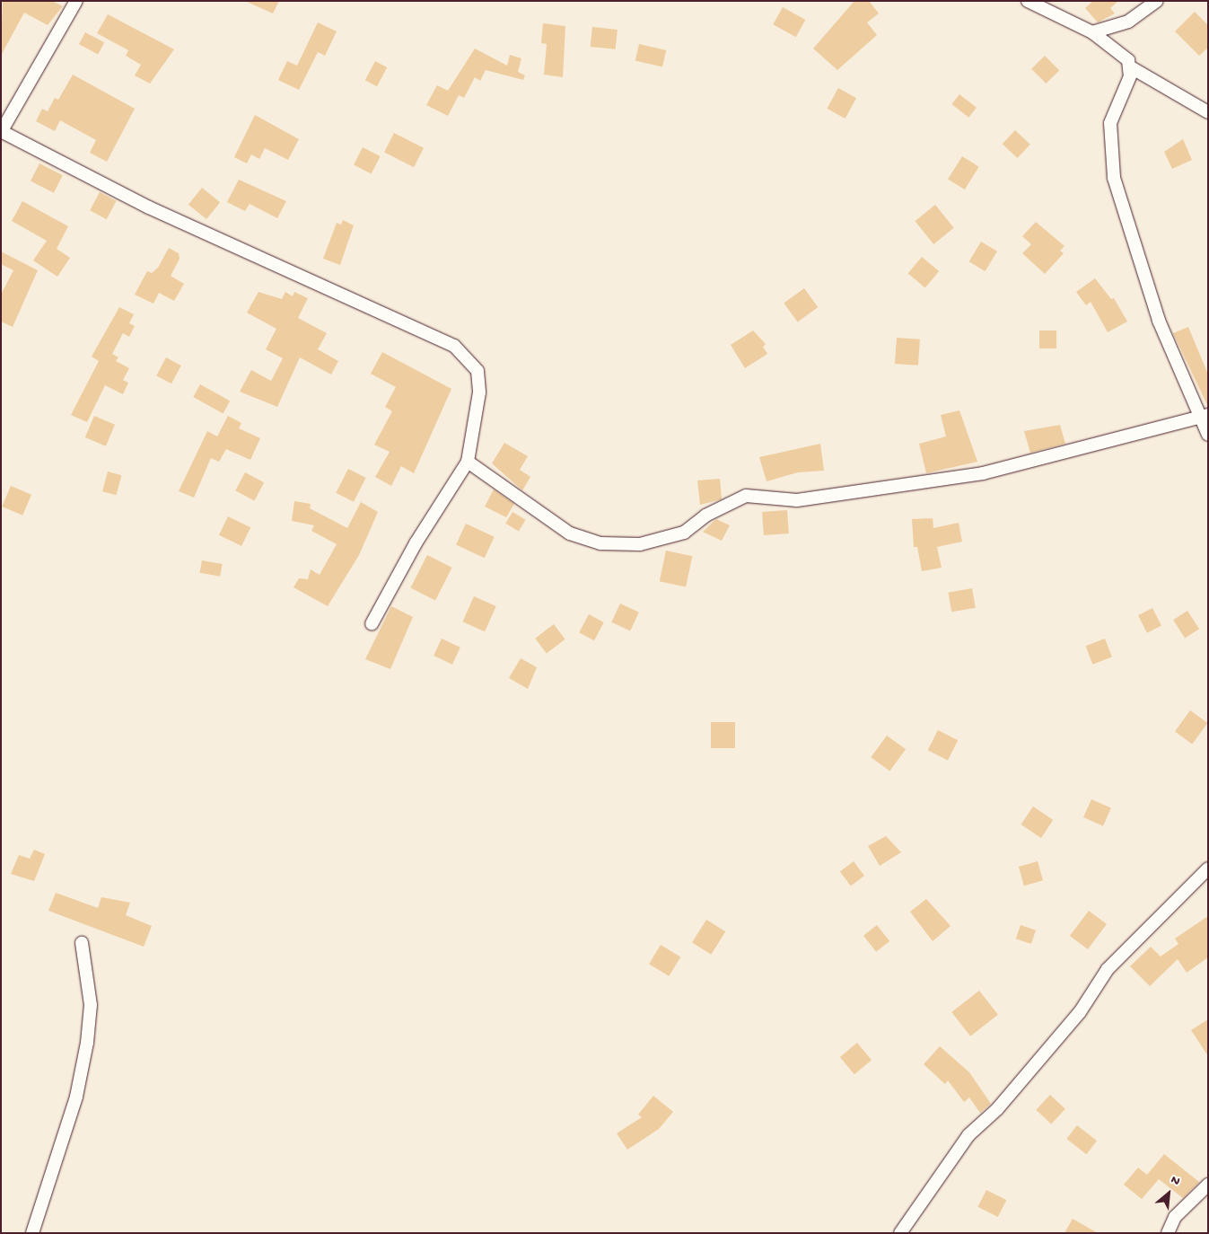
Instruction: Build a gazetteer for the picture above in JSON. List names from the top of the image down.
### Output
{
  "north": "top right"
}
